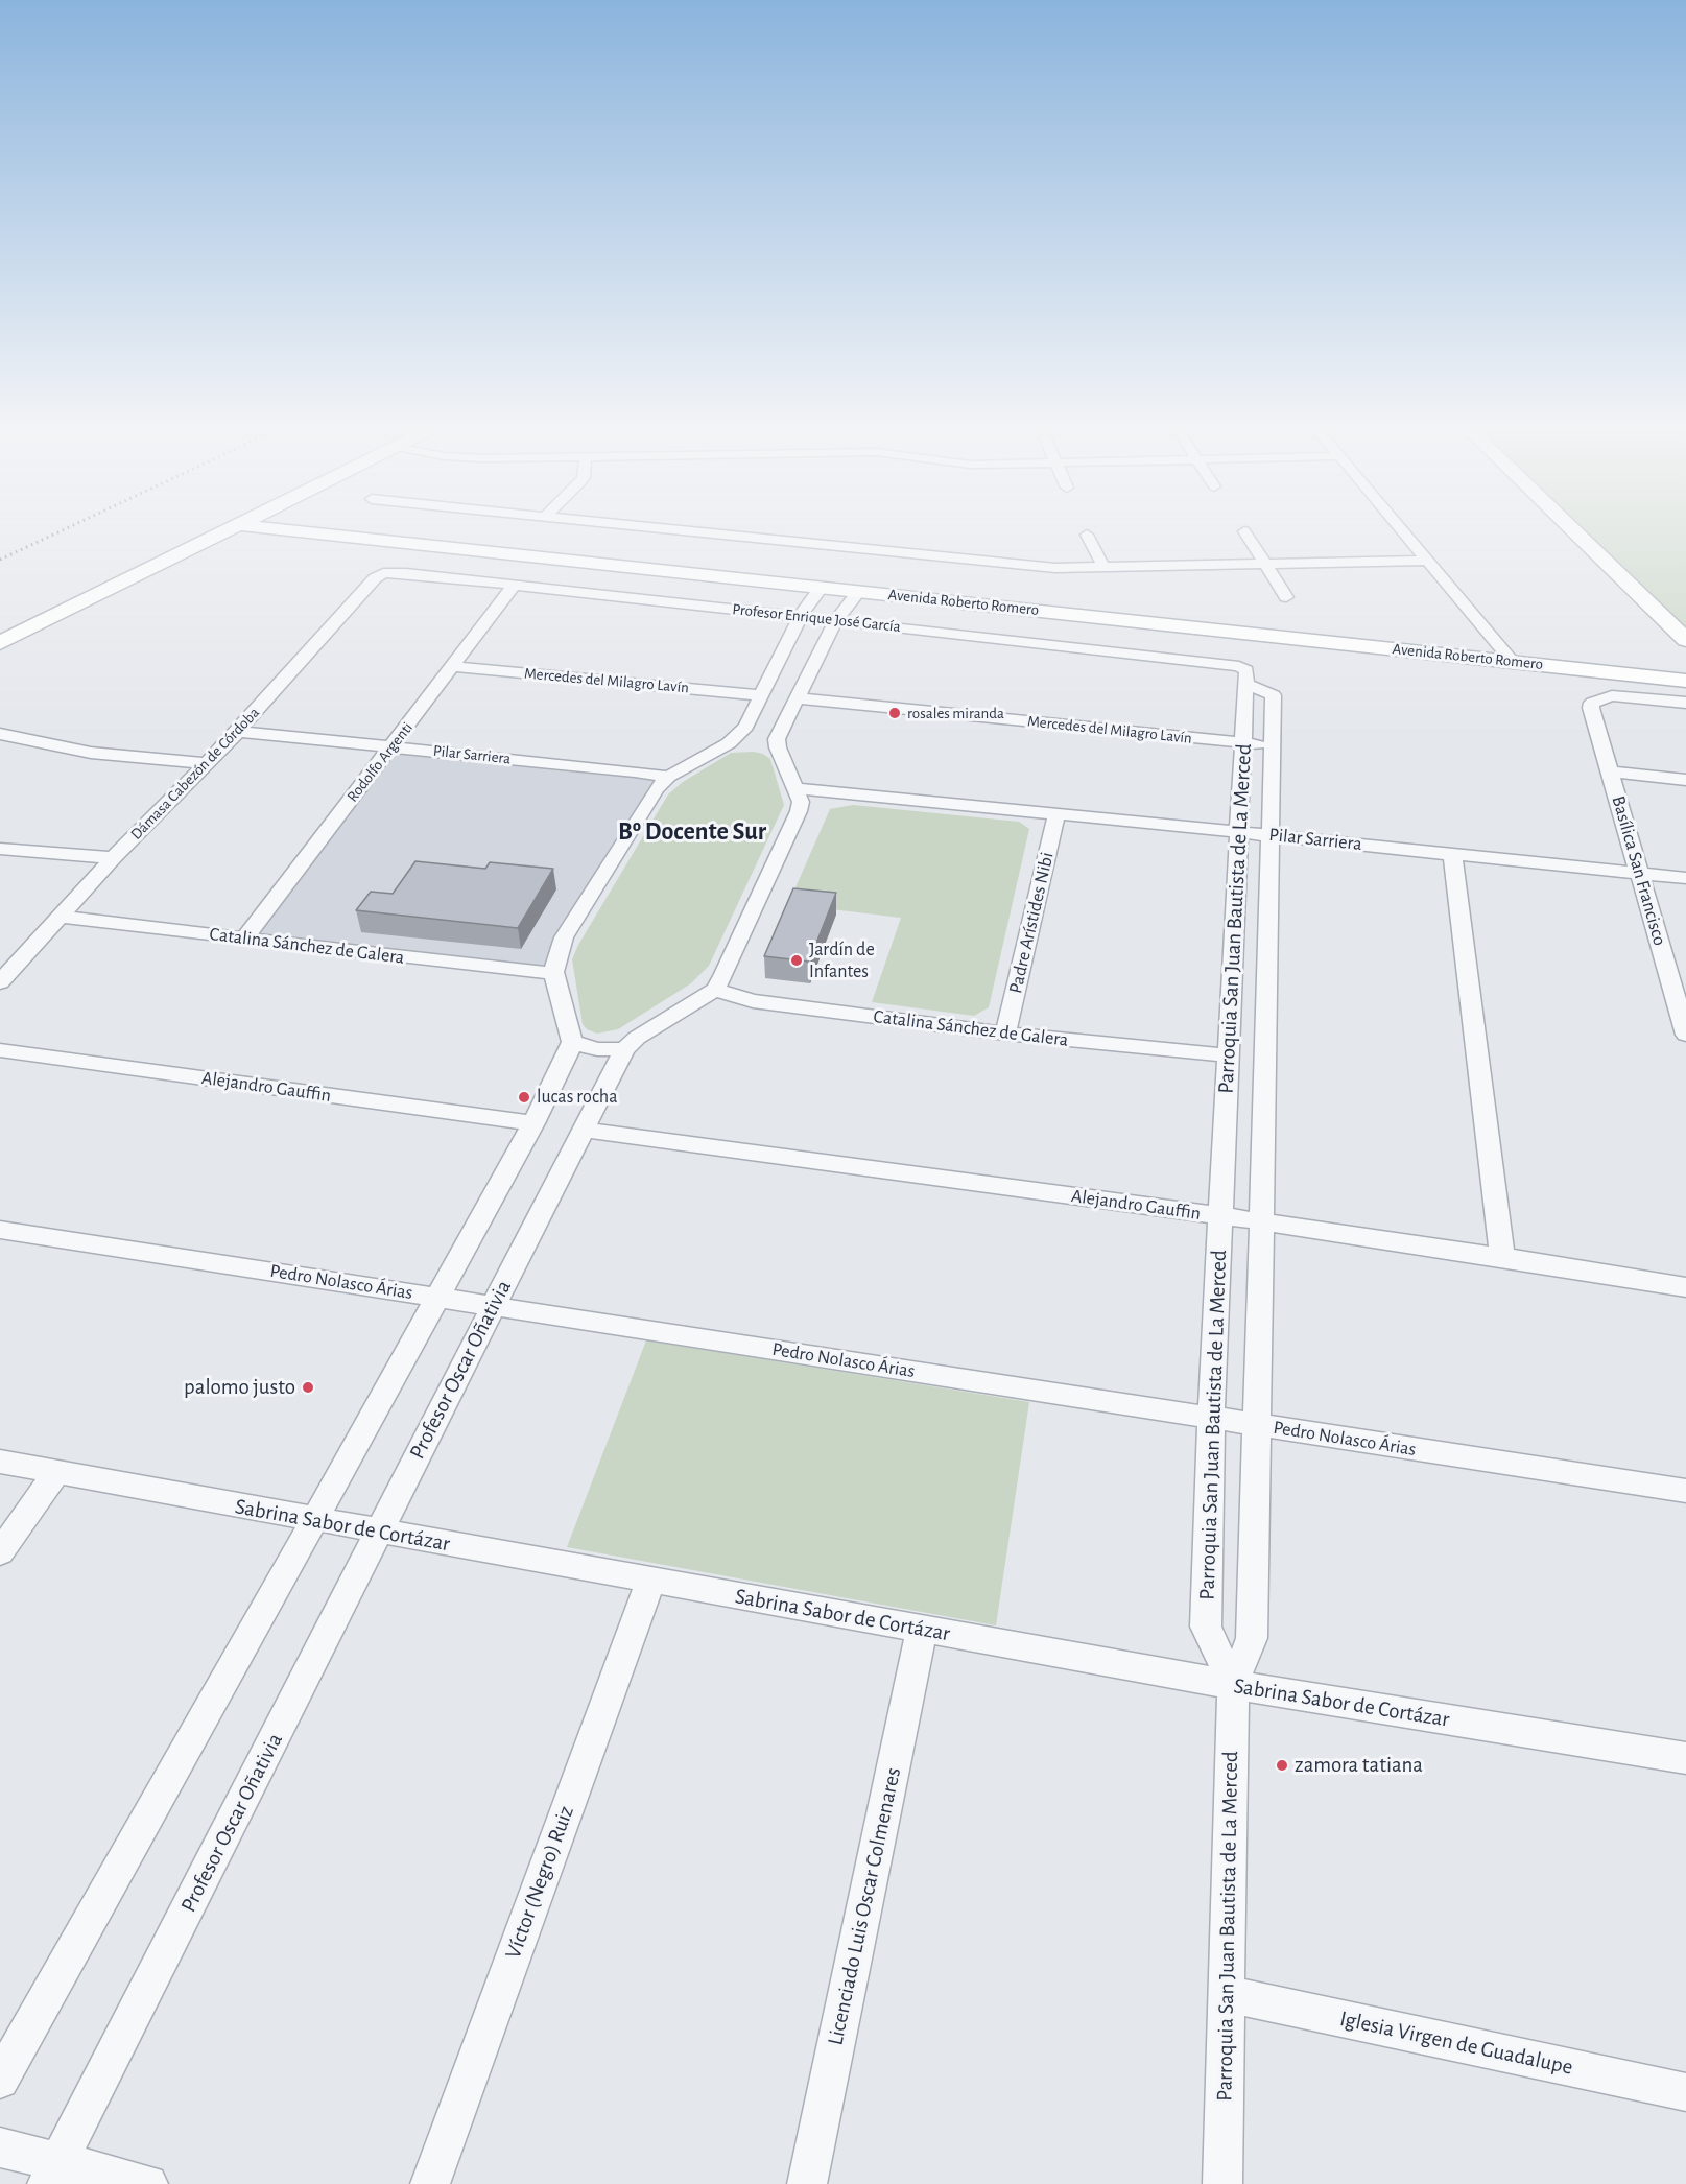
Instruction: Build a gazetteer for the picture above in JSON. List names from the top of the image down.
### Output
{
  "streets": {
    "main road": ["Avenida Roberto Romero"],
    "street": [
      "Profesor Enrique José García",
      "Mercedes del Milagro Lavín",
      "Pilar Sarriera",
      "Rodolfo Argenti",
      "Dámasa Cabezón de Córdoba",
      "Basílica San Francisco",
      "Parroquia San Juan Bautista de La Merced",
      "Padre Arístides Nibi",
      "Catalina Sánchez de Galera",
      "Alejandro Gauffin",
      "Pedro Nolasco Árias",
      "Profesor Oscar Oñativia",
      "Sabrina Sabor de Cortázar",
      "Víctor (Negro) Ruiz",
      "Licenciado Luis Oscar Colmenares",
      "Iglesia Virgen de Guadalupe"
    ]
  },
  "crossings": [
    ["Profesor Enrique José García", "Rodolfo Argenti"],
    ["Profesor Enrique José García", "Dámasa Cabezón de Córdoba"],
    ["Profesor Enrique José García", "Parroquia San Juan Bautista de La Merced"],
    ["Mercedes del Milagro Lavín", "Rodolfo Argenti"],
    ["Mercedes del Milagro Lavín", "Parroquia San Juan Bautista de La Merced"],
    ["Pilar Sarriera", "Rodolfo Argenti"],
    ["Pilar Sarriera", "Dámasa Cabezón de Córdoba"],
    ["Pilar Sarriera", "Basílica San Francisco"],
    ["Pilar Sarriera", "Parroquia San Juan Bautista de La Merced"],
    ["Pilar Sarriera", "Padre Arístides Nibi"],
    ["Pilar Sarriera", "Profesor Oscar Oñativia"],
    ["Rodolfo Argenti", "Catalina Sánchez de Galera"],
    ["Dámasa Cabezón de Córdoba", "Catalina Sánchez de Galera"],
    ["Parroquia San Juan Bautista de La Merced", "Catalina Sánchez de Galera"],
    ["Parroquia San Juan Bautista de La Merced", "Alejandro Gauffin"],
    ["Parroquia San Juan Bautista de La Merced", "Pedro Nolasco Árias"],
    ["Parroquia San Juan Bautista de La Merced", "Sabrina Sabor de Cortázar"],
    ["Parroquia San Juan Bautista de La Merced", "Iglesia Virgen de Guadalupe"],
    ["Padre Arístides Nibi", "Catalina Sánchez de Galera"],
    ["Catalina Sánchez de Galera", "Profesor Oscar Oñativia"],
    ["Alejandro Gauffin", "Profesor Oscar Oñativia"],
    ["Pedro Nolasco Árias", "Profesor Oscar Oñativia"],
    ["Profesor Oscar Oñativia", "Sabrina Sabor de Cortázar"],
    ["Sabrina Sabor de Cortázar", "Víctor (Negro) Ruiz"],
    ["Sabrina Sabor de Cortázar", "Licenciado Luis Oscar Colmenares"]
  ],
  "districts": ["Bº Docente Sur"],
  "places": [
    "rosales miranda",
    "Jardín de Infantes",
    "lucas rocha",
    "palomo justo",
    "zamora tatiana"
  ]
}
